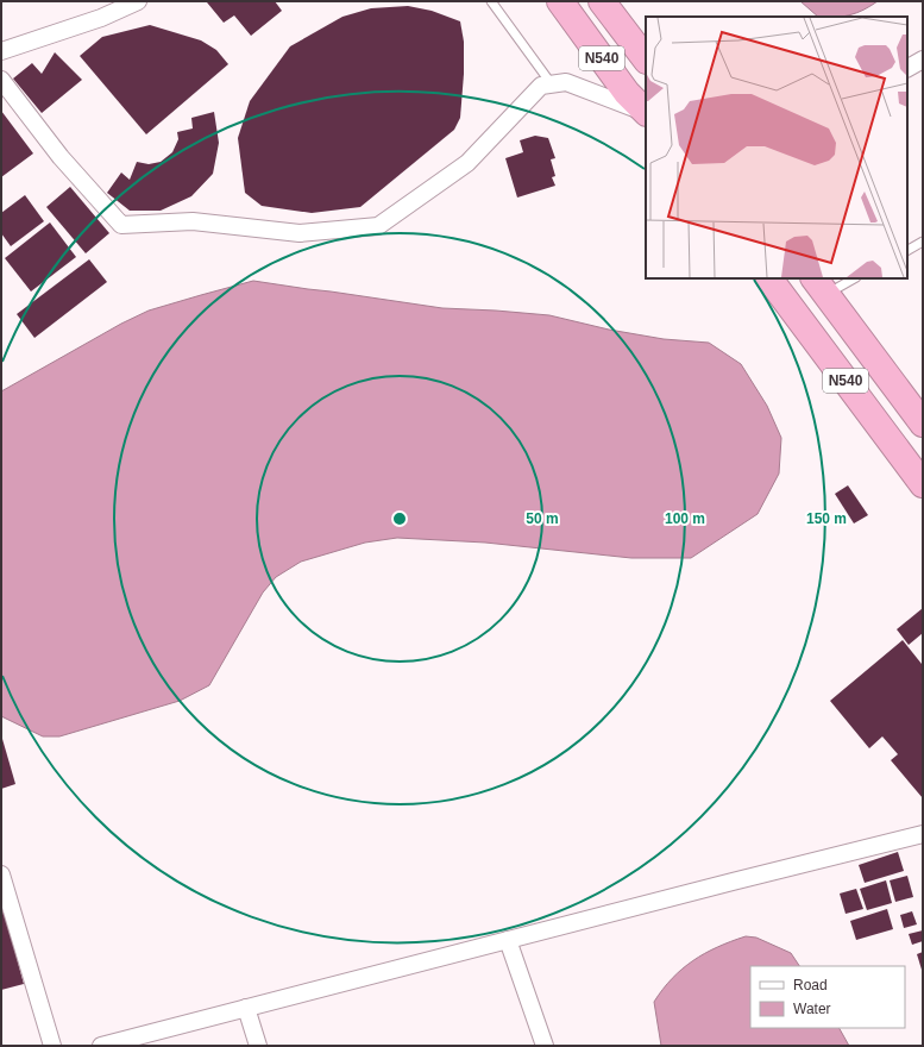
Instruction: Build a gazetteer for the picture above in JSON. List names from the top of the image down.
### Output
{
  "streets": {
    "highway": ["N540"]
  },
  "legend": ["Road", "Water"],
  "rings": ["50 m", "100 m", "150 m"]
}
